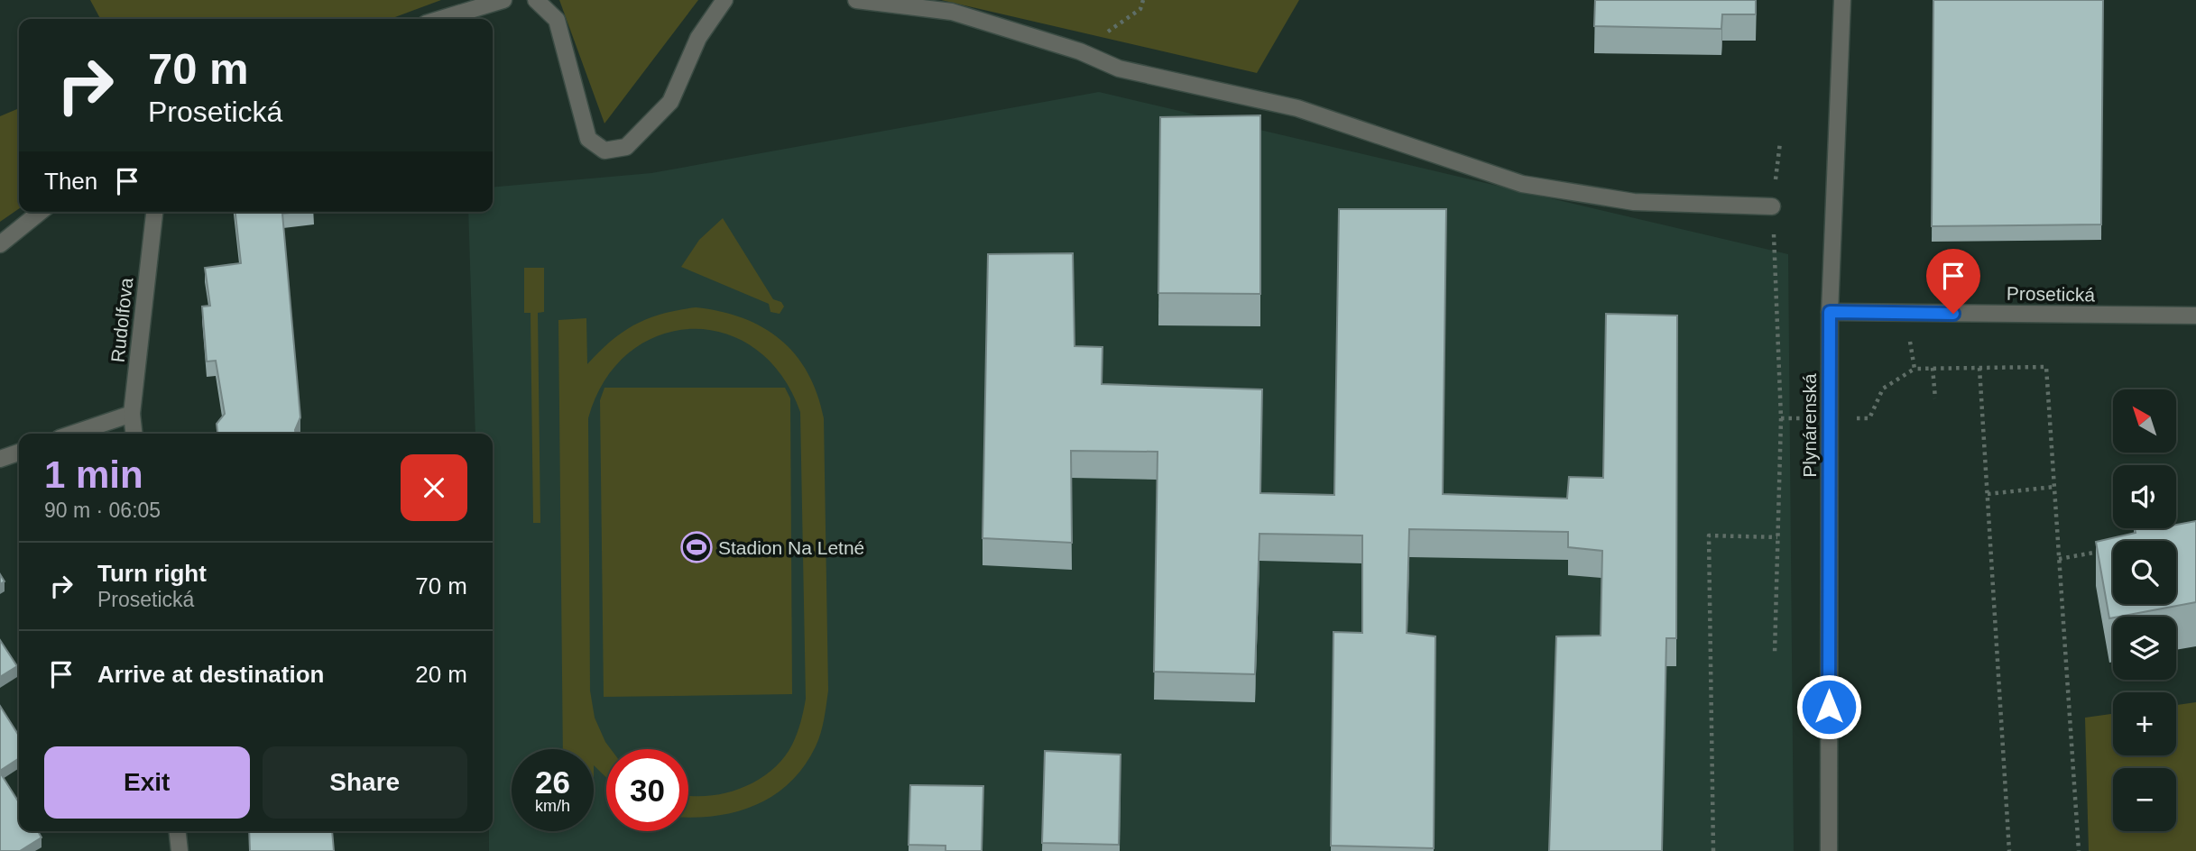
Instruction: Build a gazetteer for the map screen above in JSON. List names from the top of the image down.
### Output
{
  "streets": {
    "street": ["Prosetická", "Rudolfova", "Plynárenská"]
  },
  "crossings": [
    ["Prosetická", "Plynárenská"]
  ],
  "places": {
    "sports": ["Stadion Na Letné"]
  },
  "north": "top left",
  "page": {
    "turn": ["70 m", "Prosetická"],
    "then": "Then",
    "map_buttons": ["+", "−"],
    "heading": ["1 min", "90 m · 06:05"],
    "list": [
      {
        "name": "Turn right",
        "note": "Prosetická",
        "value": "70 m"
      },
      {
        "name": "Arrive at destination",
        "value": "20 m"
      }
    ],
    "buttons": ["Exit", "Share"],
    "speed": "26 km/h",
    "limit": "30"
  }
}
